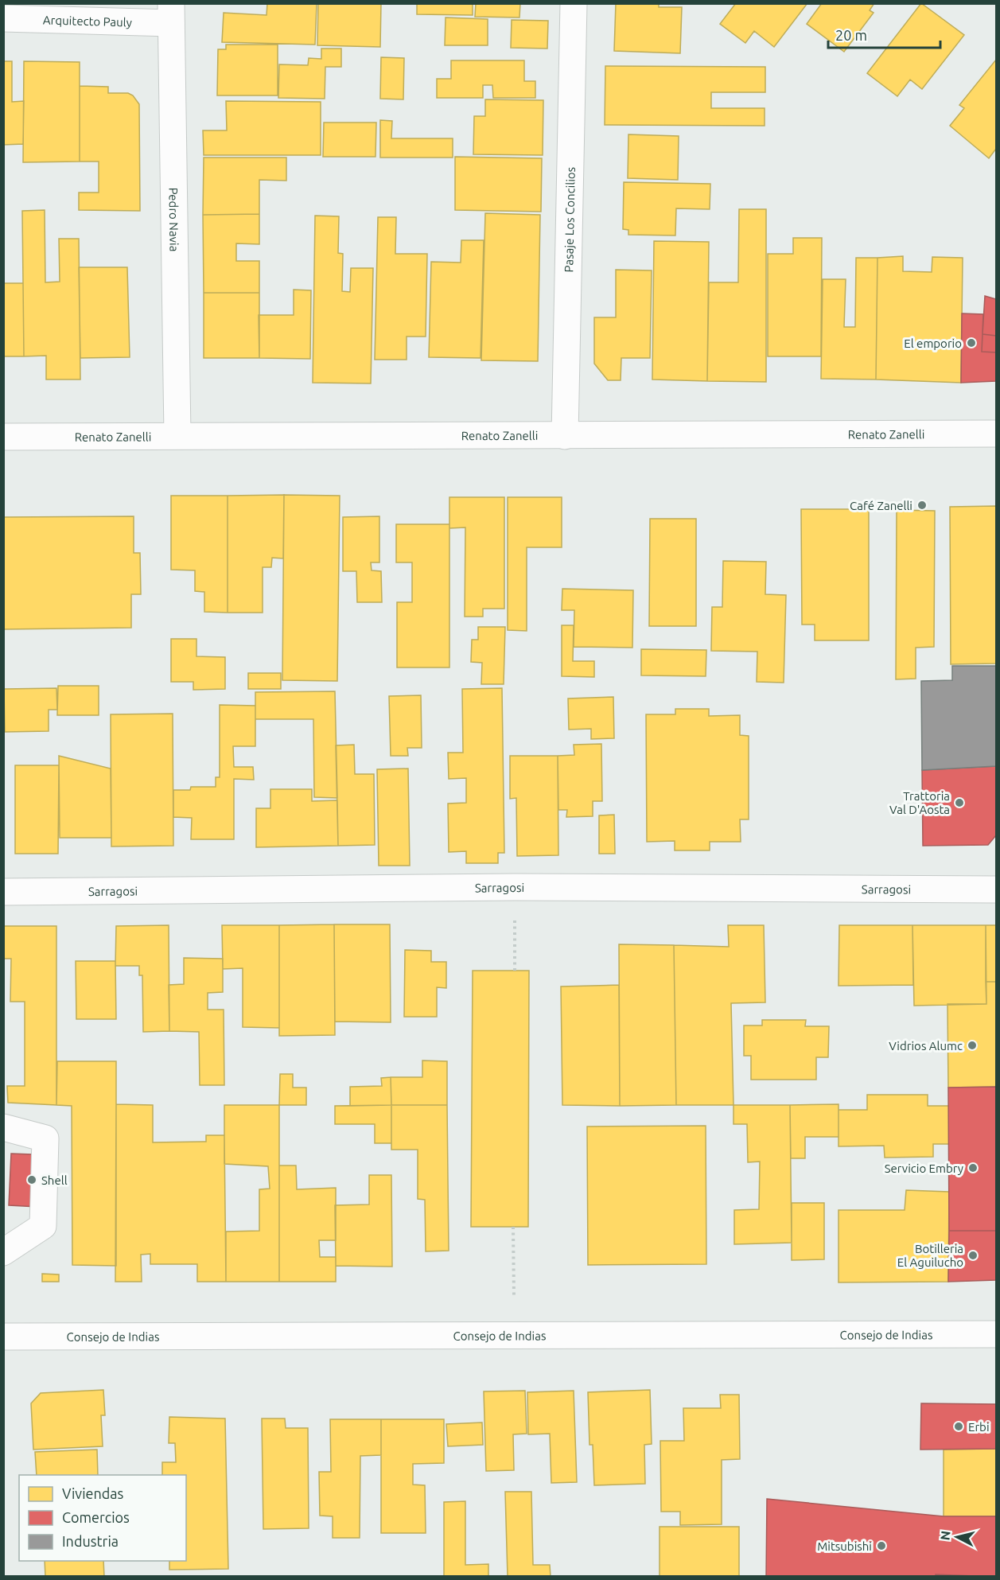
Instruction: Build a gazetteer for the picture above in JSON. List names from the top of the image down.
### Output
{
  "streets": {
    "street": [
      "Arquitecto Pauly",
      "Pedro Navia",
      "Pasaje Los Concilios",
      "Renato Zanelli",
      "Sarragosi",
      "Consejo de Indias"
    ]
  },
  "crossings": [
    ["Arquitecto Pauly", "Pedro Navia"],
    ["Pedro Navia", "Renato Zanelli"],
    ["Pasaje Los Concilios", "Renato Zanelli"]
  ],
  "places": [
    "El emporio",
    "Café Zanelli",
    "Trattoria Val D'Aosta",
    "Vidrios Alumc",
    "Servicio Embry",
    "Shell",
    "Botilleria El Aguilucho",
    "Erbi",
    "Mitsubishi"
  ],
  "legend": ["Viviendas", "Comercios", "Industria"],
  "scale_bar": "20 m",
  "north": "left"
}
